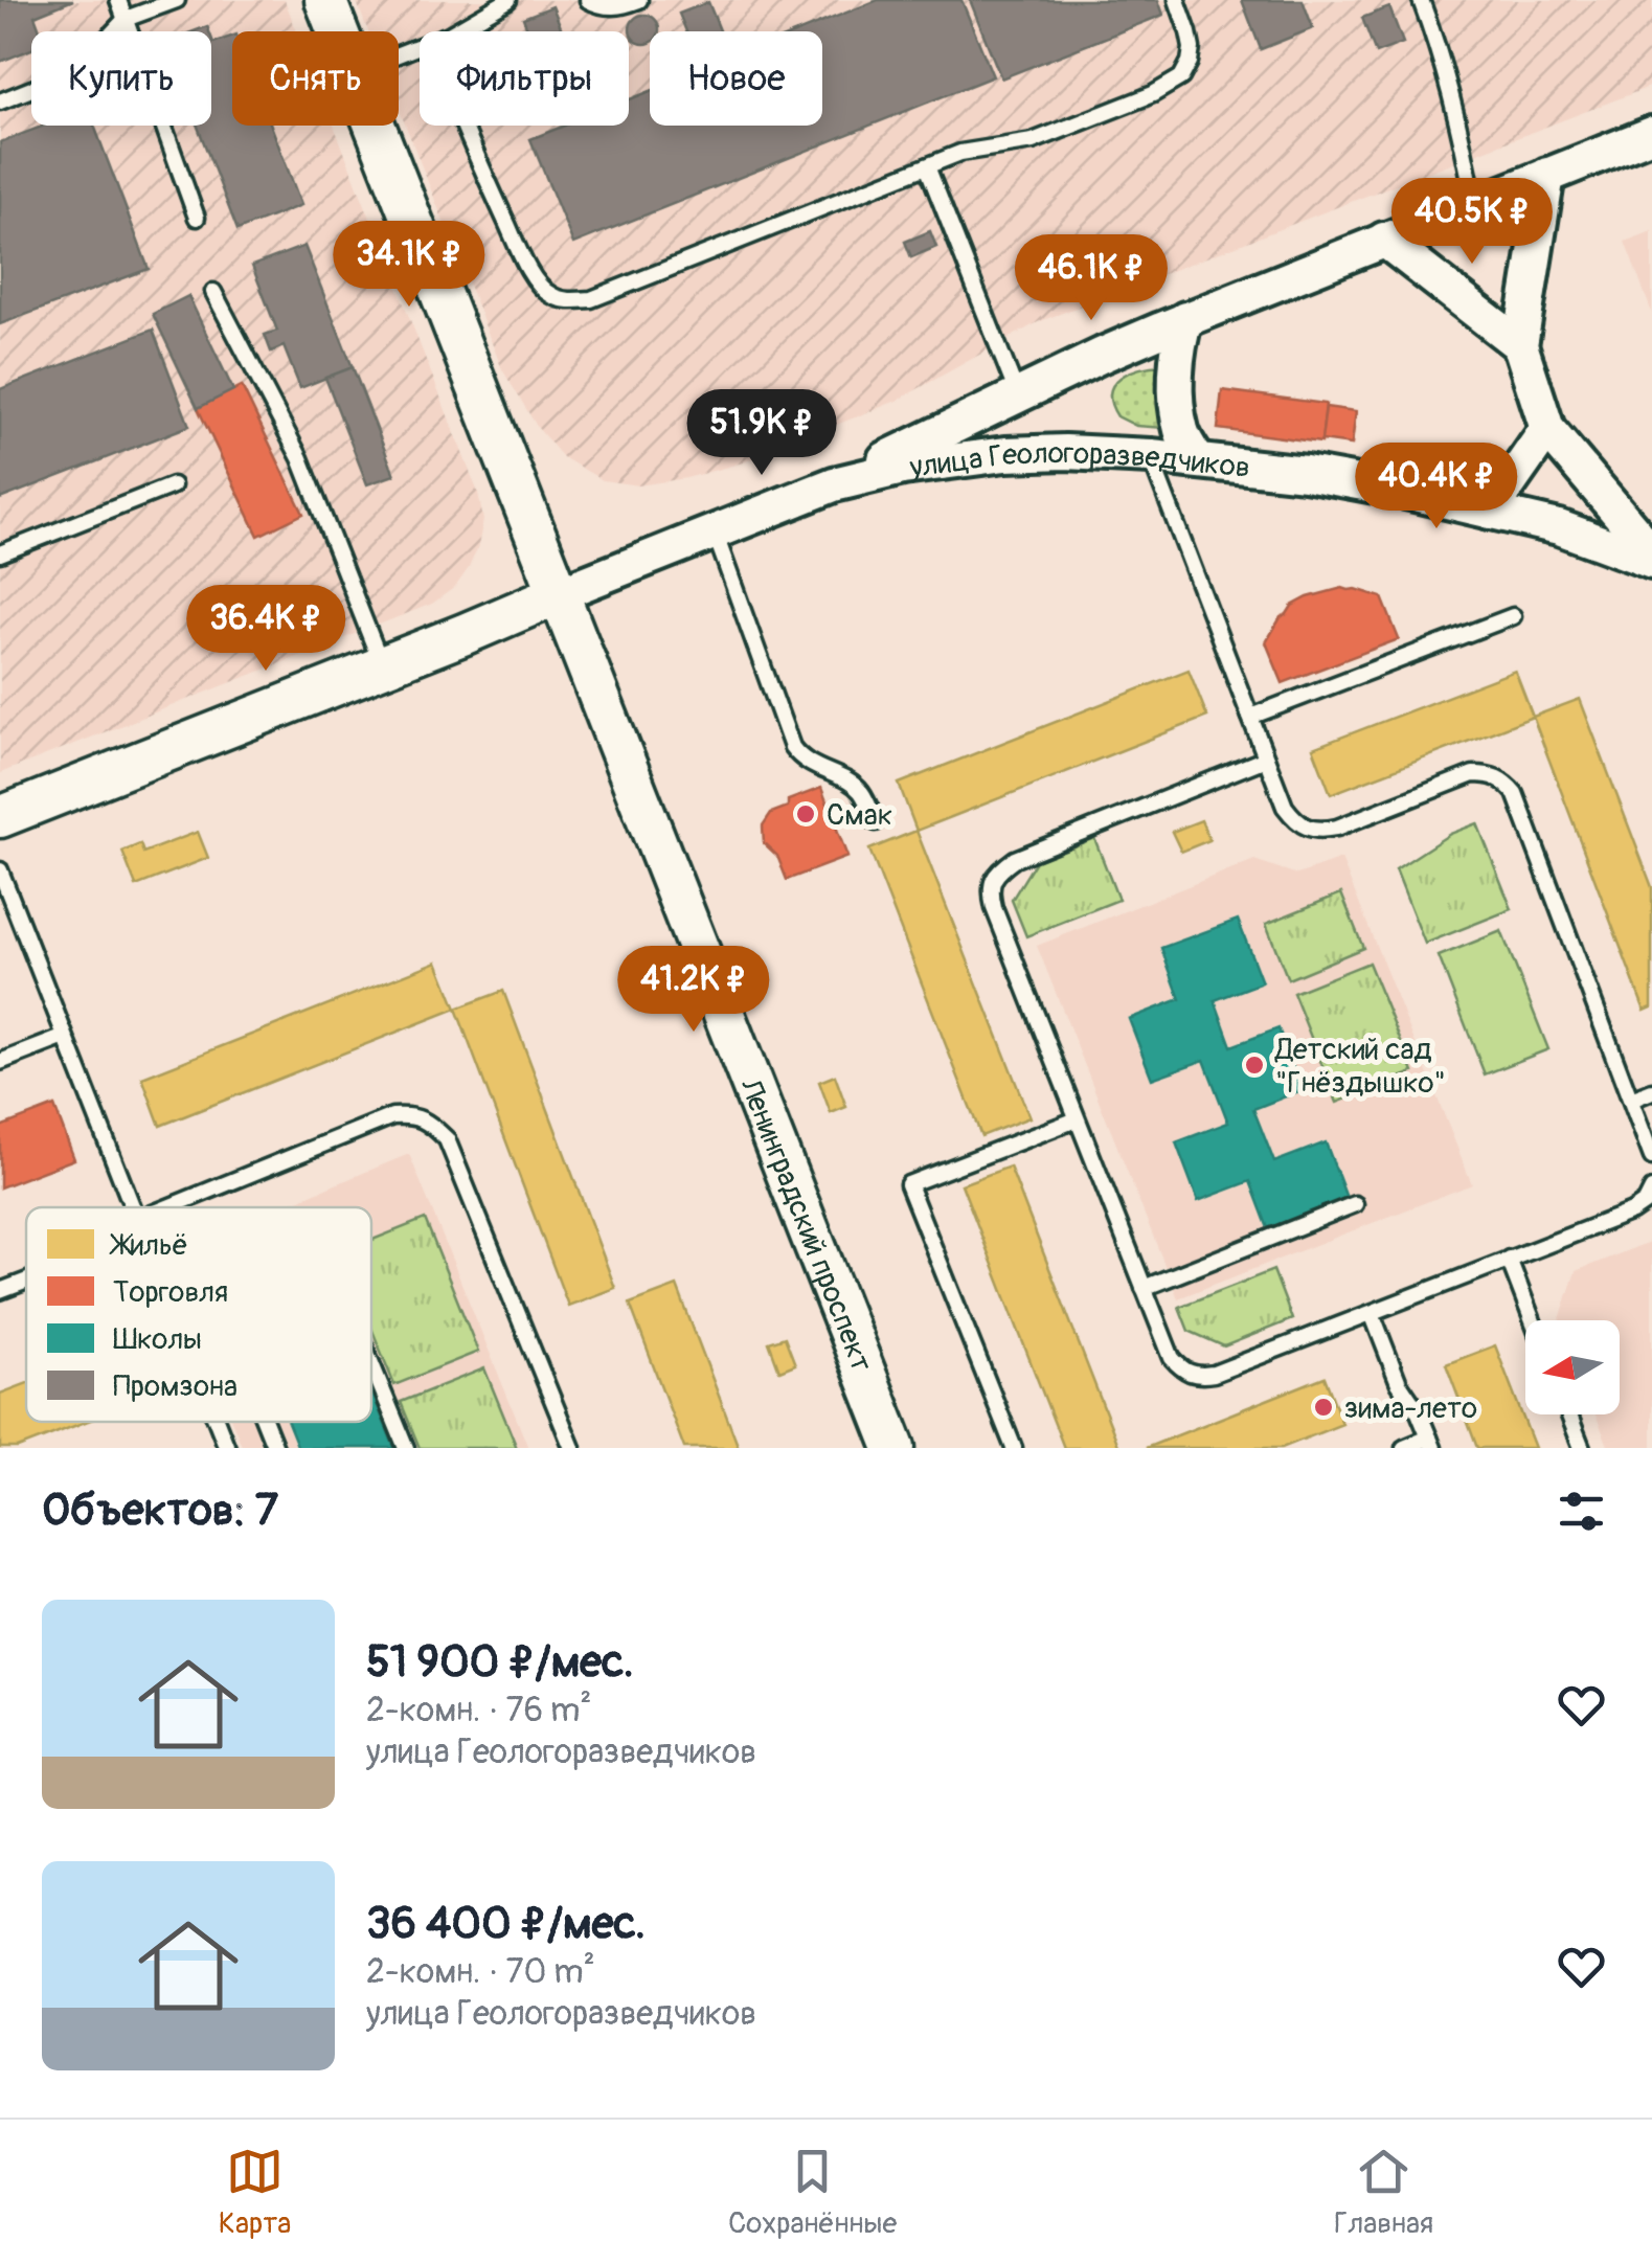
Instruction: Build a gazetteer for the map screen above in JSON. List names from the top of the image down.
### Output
{
  "streets": {
    "main road": ["улица Геологоразведчиков", "Ленинградский проспект"]
  },
  "crossings": [
    ["улица Геологоразведчиков", "Ленинградский проспект"]
  ],
  "places": ["Смак", "Детский сад \"Гнёздышко\"", "зима-лето"],
  "legend": [
    "Жильё",
    "Торговля",
    "Школы",
    "Промзона"
  ],
  "north": "left",
  "page": {
    "chip": [
      "Купить",
      "Снять",
      "Фильтры",
      "Новое"
    ],
    "price": [
      "40.5K ₽",
      "34.1K ₽",
      "46.1K ₽",
      "51.9K ₽",
      "40.4K ₽",
      "36.4K ₽",
      "41.2K ₽"
    ],
    "heading": "Объектов: 7",
    "list": [
      {
        "name": "51 900 ₽/мес.",
        "note": "2-комн. · 76 m² · улица Геологоразведчиков"
      },
      {
        "name": "36 400 ₽/мес.",
        "note": "2-комн. · 70 m² · улица Геологоразведчиков"
      }
    ],
    "tabs": ["Карта", "Сохранённые", "Главная"]
  }
}
